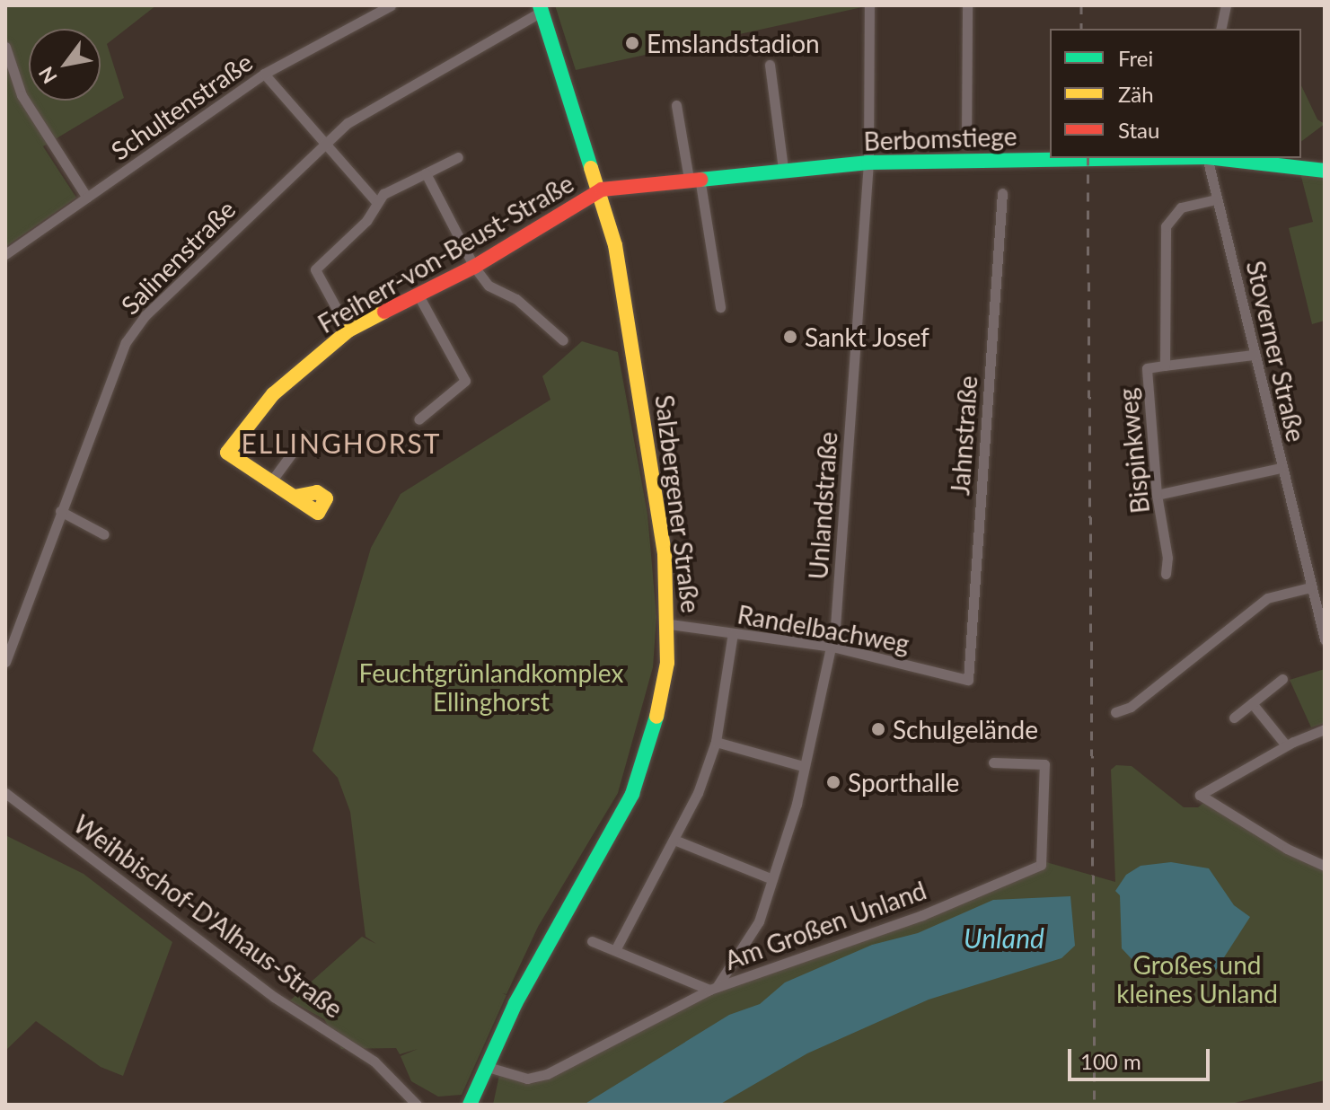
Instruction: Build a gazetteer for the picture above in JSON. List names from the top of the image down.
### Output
{
  "streets": {
    "street": [
      "Schultenstraße",
      "Berbomstiege",
      "Freiherr-von-Beust-Straße",
      "Salinenstraße",
      "Stoverner Straße",
      "Jahnstraße",
      "Bispinkweg",
      "Salzbergener Straße",
      "Unlandstraße",
      "Randelbachweg",
      "Weihbischof-D'Alhaus-Straße",
      "Am Großen Unland"
    ]
  },
  "crossings": [
    ["Berbomstiege", "Freiherr-von-Beust-Straße"],
    ["Berbomstiege", "Salzbergener Straße"],
    ["Berbomstiege", "Unlandstraße"],
    ["Freiherr-von-Beust-Straße", "Salzbergener Straße"],
    ["Salinenstraße", "Salzbergener Straße"],
    ["Stoverner Straße", "Bispinkweg"],
    ["Jahnstraße", "Randelbachweg"],
    ["Salzbergener Straße", "Randelbachweg"],
    ["Salzbergener Straße", "Am Großen Unland"],
    ["Unlandstraße", "Randelbachweg"],
    ["Unlandstraße", "Am Großen Unland"]
  ],
  "districts": ["ELLINGHORST"],
  "water": ["Unland"],
  "parks": ["Feuchtgrünlandkomplex Ellinghorst", "Großes und kleines Unland"],
  "places": [
    "Emslandstadion",
    "Sankt Josef",
    "Schulgelände",
    "Sporthalle"
  ],
  "legend": ["Frei", "Zäh", "Stau"],
  "scale_bar": "100 m",
  "north": "bottom left"
}
